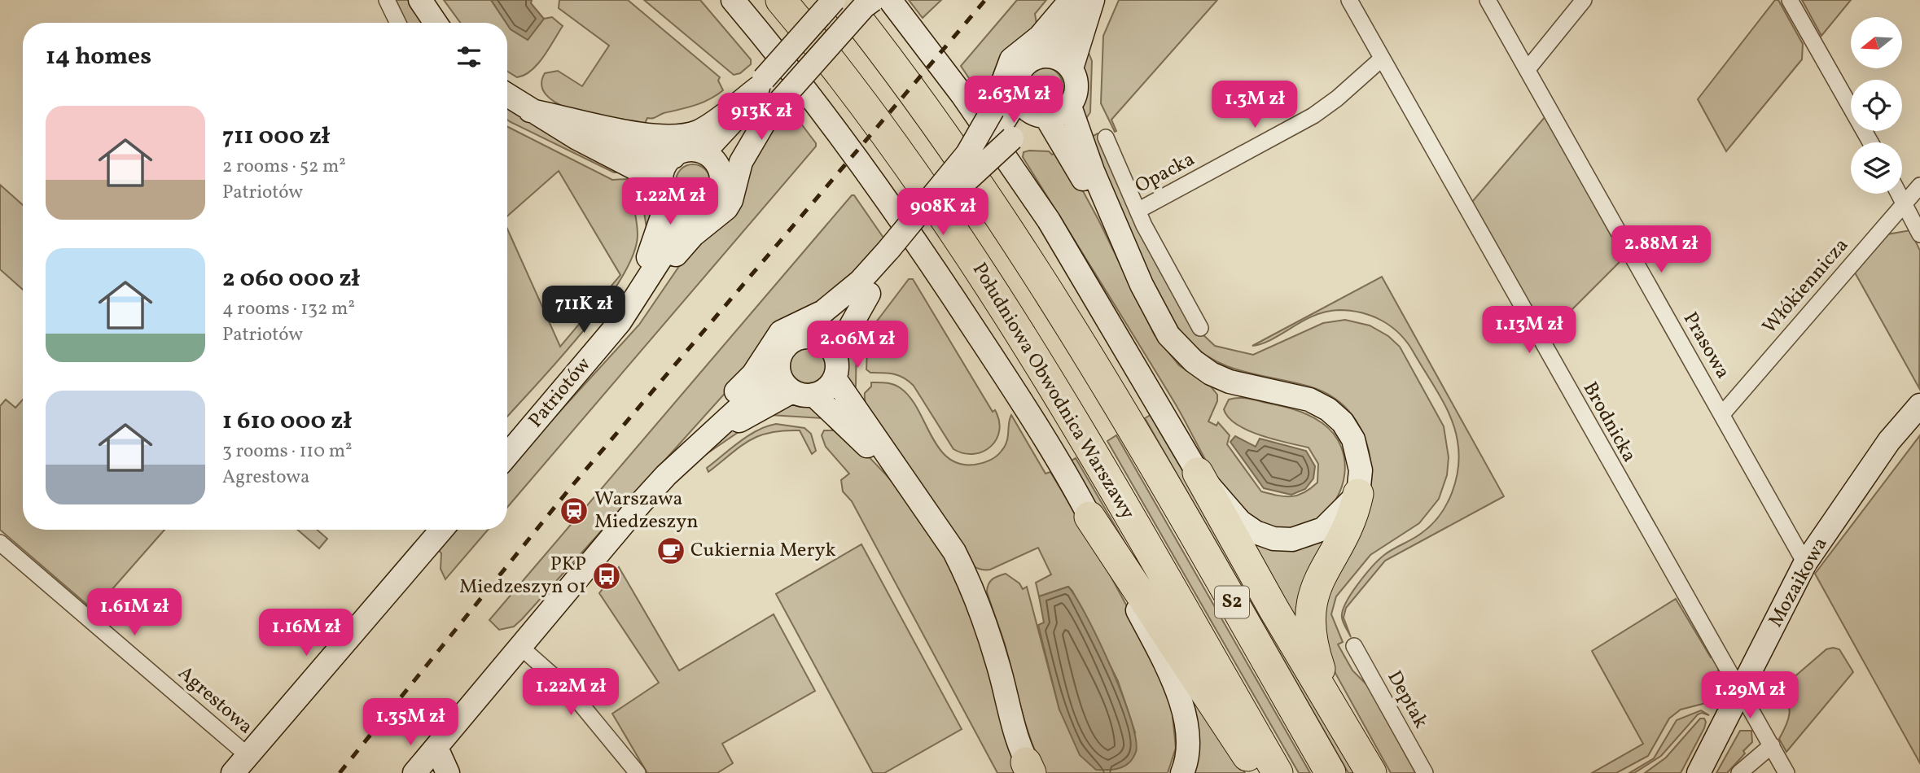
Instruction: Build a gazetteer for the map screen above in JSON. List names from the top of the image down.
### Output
{
  "streets": {
    "highway": ["Południowa Obwodnica Warszawy", "S2"],
    "main road": ["Patriotów", "Mozaikowa"],
    "street": [
      "Opacka",
      "Włókiennicza",
      "Prasowa",
      "Brodnicka",
      "Deptak",
      "Agrestowa"
    ]
  },
  "crossings": [
    ["Opacka", "Brodnicka"],
    ["Włókiennicza", "Prasowa"],
    ["Prasowa", "Mozaikowa"],
    ["Brodnicka", "Mozaikowa"]
  ],
  "places": {
    "station": ["Warszawa Miedzeszyn"],
    "cafe": ["Cukiernia Meryk"],
    "bus stop": ["PKP Miedzeszyn 01"]
  },
  "north": "left",
  "page": {
    "heading": "14 homes",
    "price": [
      "2.63M zł",
      "1.3M zł",
      "913K zł",
      "1.22M zł",
      "908K zł",
      "2.88M zł",
      "711K zł",
      "1.13M zł",
      "2.06M zł",
      "1.61M zł",
      "1.16M zł",
      "1.22M zł",
      "1.29M zł",
      "1.35M zł"
    ],
    "list": [
      {
        "name": "711 000 zł",
        "note": "2 rooms · 52 m² · Patriotów"
      },
      {
        "name": "2 060 000 zł",
        "note": "4 rooms · 132 m² · Patriotów"
      },
      {
        "name": "1 610 000 zł",
        "note": "3 rooms · 110 m² · Agrestowa"
      }
    ]
  }
}
